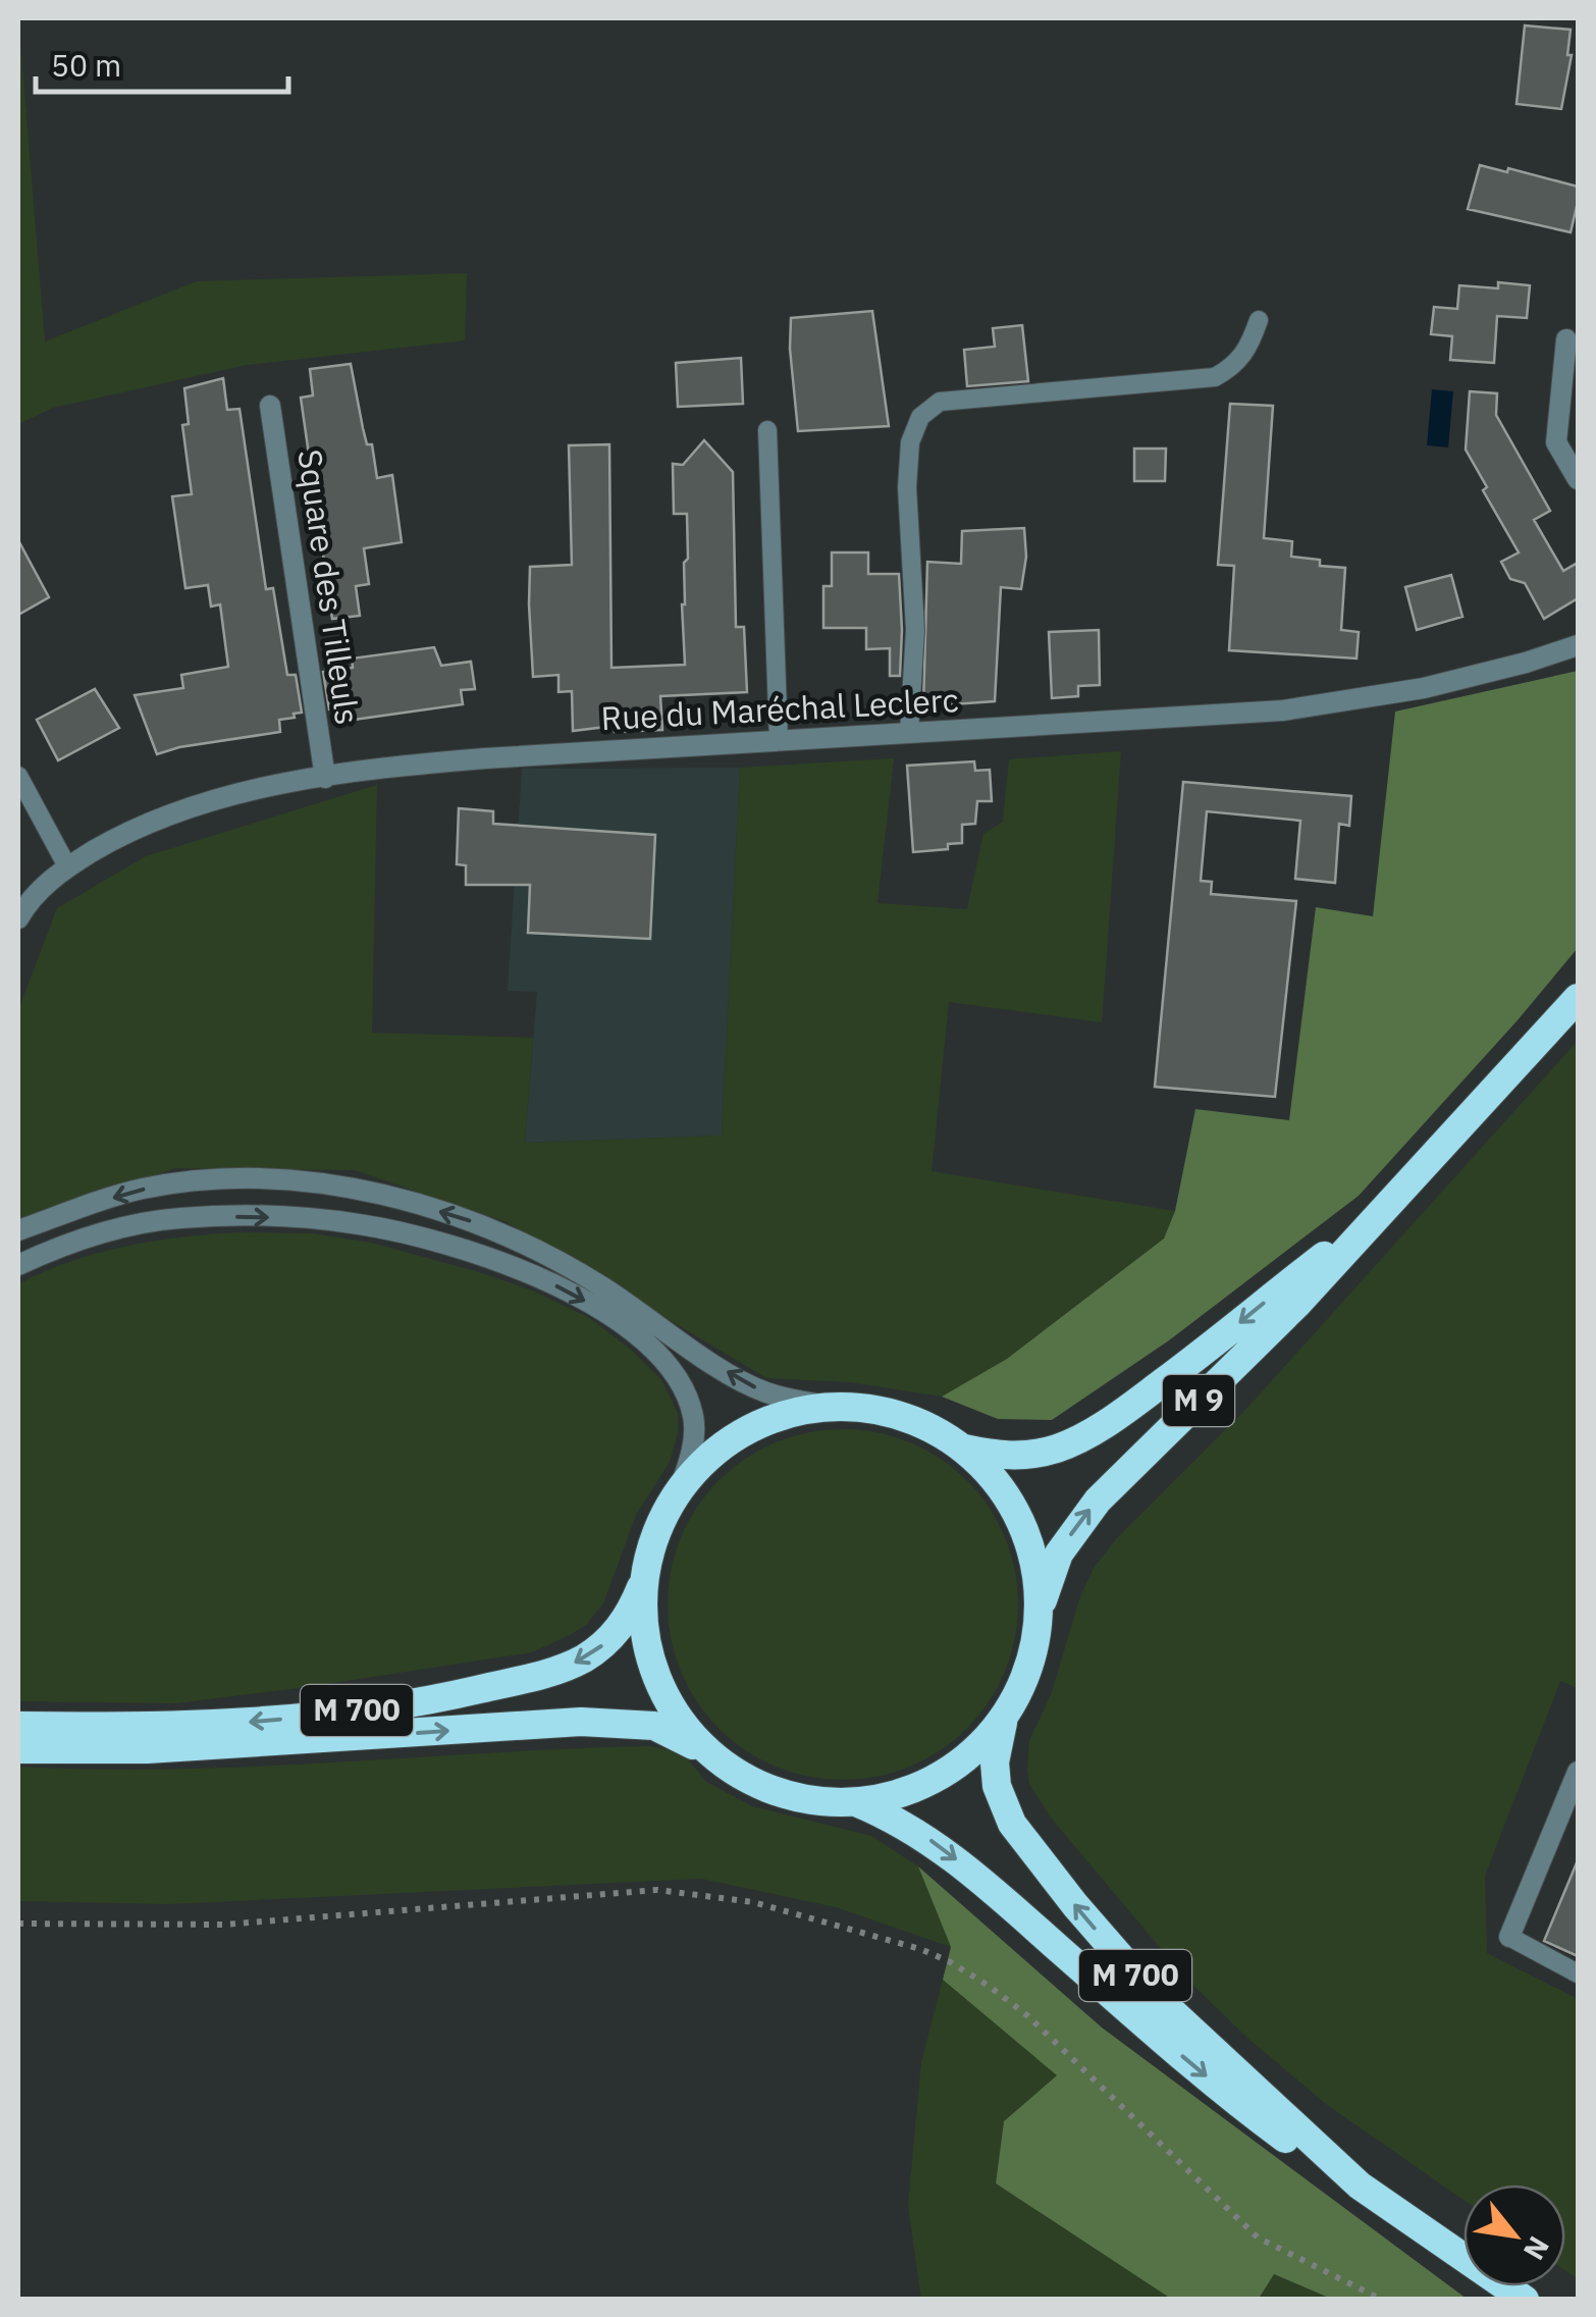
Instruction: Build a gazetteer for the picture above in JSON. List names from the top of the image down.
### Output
{
  "streets": {
    "highway": ["M 9", "M 700"],
    "street": ["Square des Tilleuls", "Rue du Maréchal Leclerc"]
  },
  "crossings": [
    ["Square des Tilleuls", "Rue du Maréchal Leclerc"]
  ],
  "scale_bar": "50 m",
  "north": "bottom right"
}
